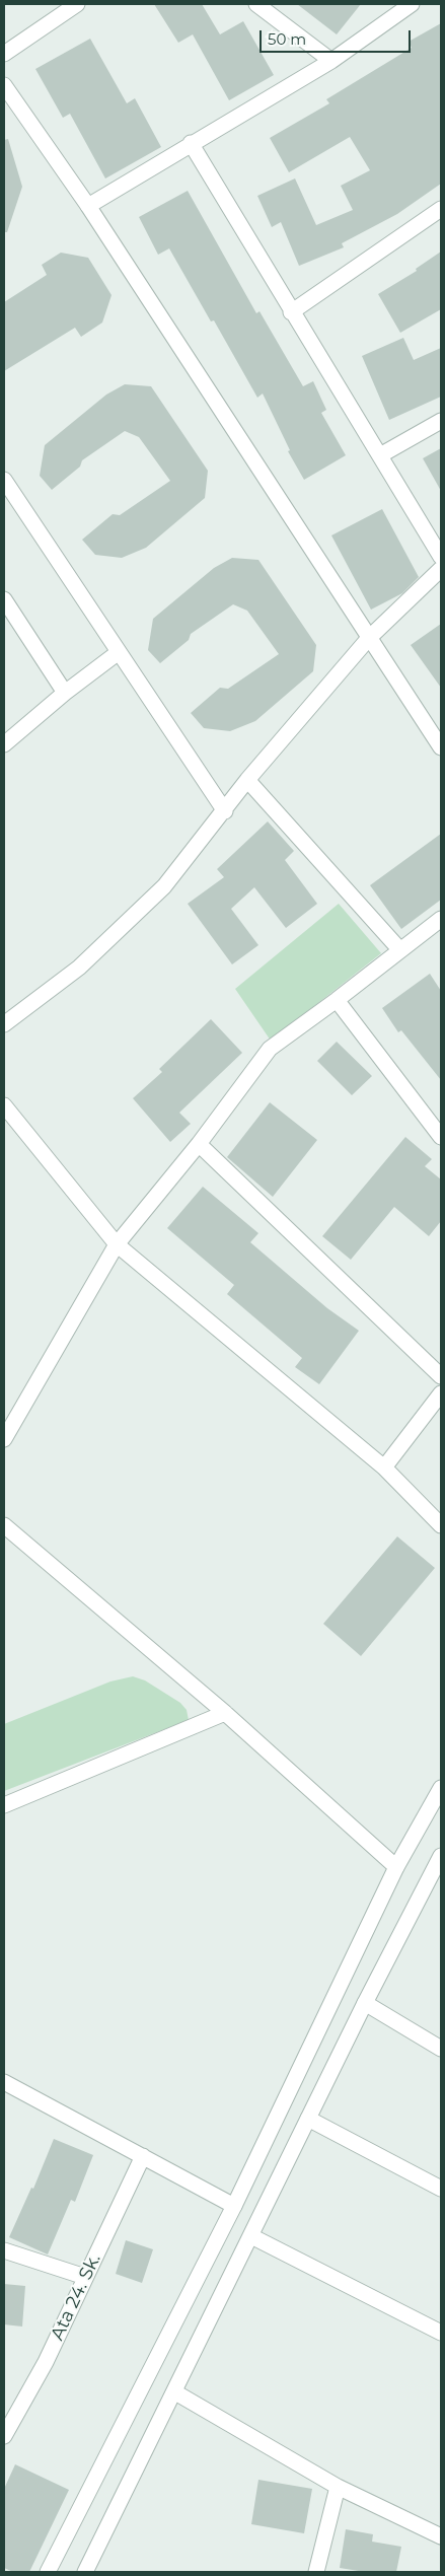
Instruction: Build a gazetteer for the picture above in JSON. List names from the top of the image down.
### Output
{
  "streets": {
    "street": ["Ata 24. Sk."]
  },
  "scale_bar": "50 m"
}
